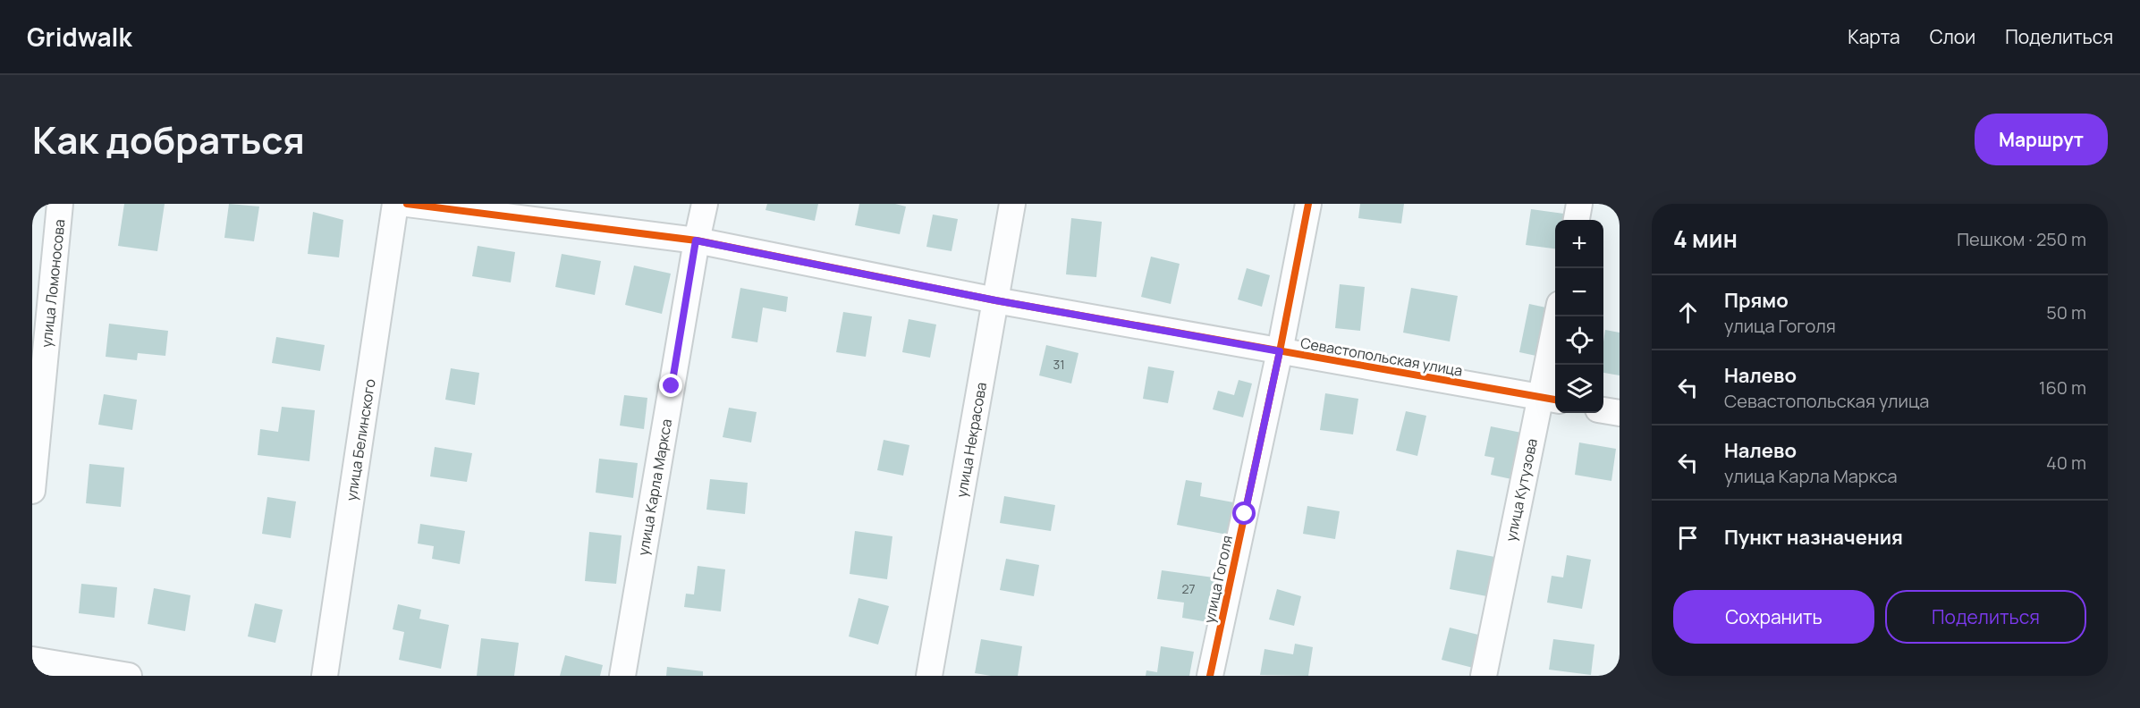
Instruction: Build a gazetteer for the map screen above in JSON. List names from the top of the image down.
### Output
{
  "streets": {
    "street": [
      "улица Ломоносова",
      "Севастопольская улица",
      "улица Белинского",
      "улица Некрасова",
      "улица Карла Маркса",
      "улица Кутузова",
      "улица Гоголя"
    ]
  },
  "crossings": [
    ["Севастопольская улица", "улица Некрасова"],
    ["Севастопольская улица", "улица Карла Маркса"],
    ["Севастопольская улица", "улица Кутузова"],
    ["Севастопольская улица", "улица Гоголя"]
  ],
  "house_numbers": ["31", "27"],
  "page": {
    "header": "Gridwalk",
    "nav": ["Карта", "Слои", "Поделиться"],
    "title": "Как добраться",
    "buttons": [
      "Маршрут",
      ["Сохранить", "Поделиться"]
    ],
    "heading": ["4 мин", "Пешком · 250 m"],
    "map_buttons": ["+", "−"],
    "list": [
      ["Прямо", "улица Гоголя", "50 m"],
      ["Налево", "Севастопольская улица", "160 m"],
      ["Налево", "улица Карла Маркса", "40 m"],
      "Пункт назначения"
    ]
  }
}
